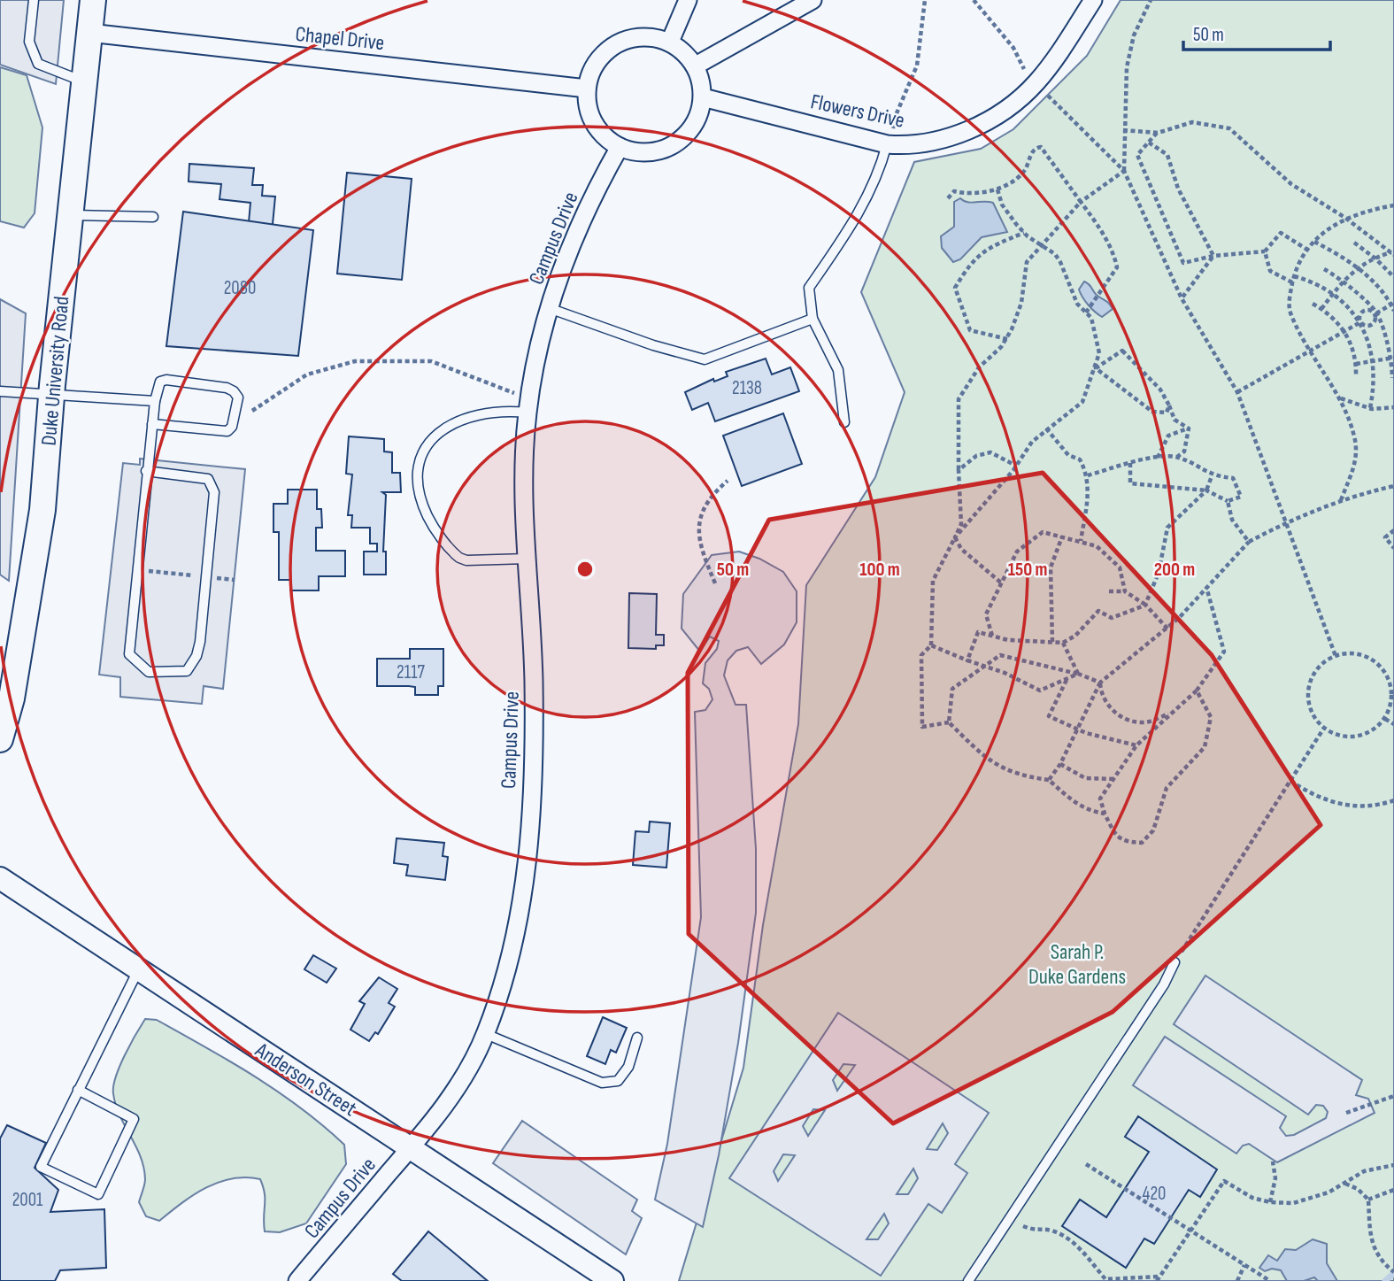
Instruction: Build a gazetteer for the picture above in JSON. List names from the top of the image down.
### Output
{
  "streets": {
    "main road": ["Duke University Road"],
    "street": [
      "Chapel Drive",
      "Flowers Drive",
      "Campus Drive",
      "Anderson Street"
    ]
  },
  "crossings": [
    ["Chapel Drive", "Flowers Drive"],
    ["Chapel Drive", "Campus Drive"],
    ["Chapel Drive", "Duke University Road"],
    ["Flowers Drive", "Campus Drive"],
    ["Campus Drive", "Anderson Street"]
  ],
  "parks": ["Sarah P. Duke Gardens"],
  "house_numbers": [
    "2080",
    "2138",
    "2117",
    "420",
    "2001"
  ],
  "scale_bar": "50 m",
  "rings": [
    "50 m",
    "100 m",
    "150 m",
    "200 m"
  ]
}
